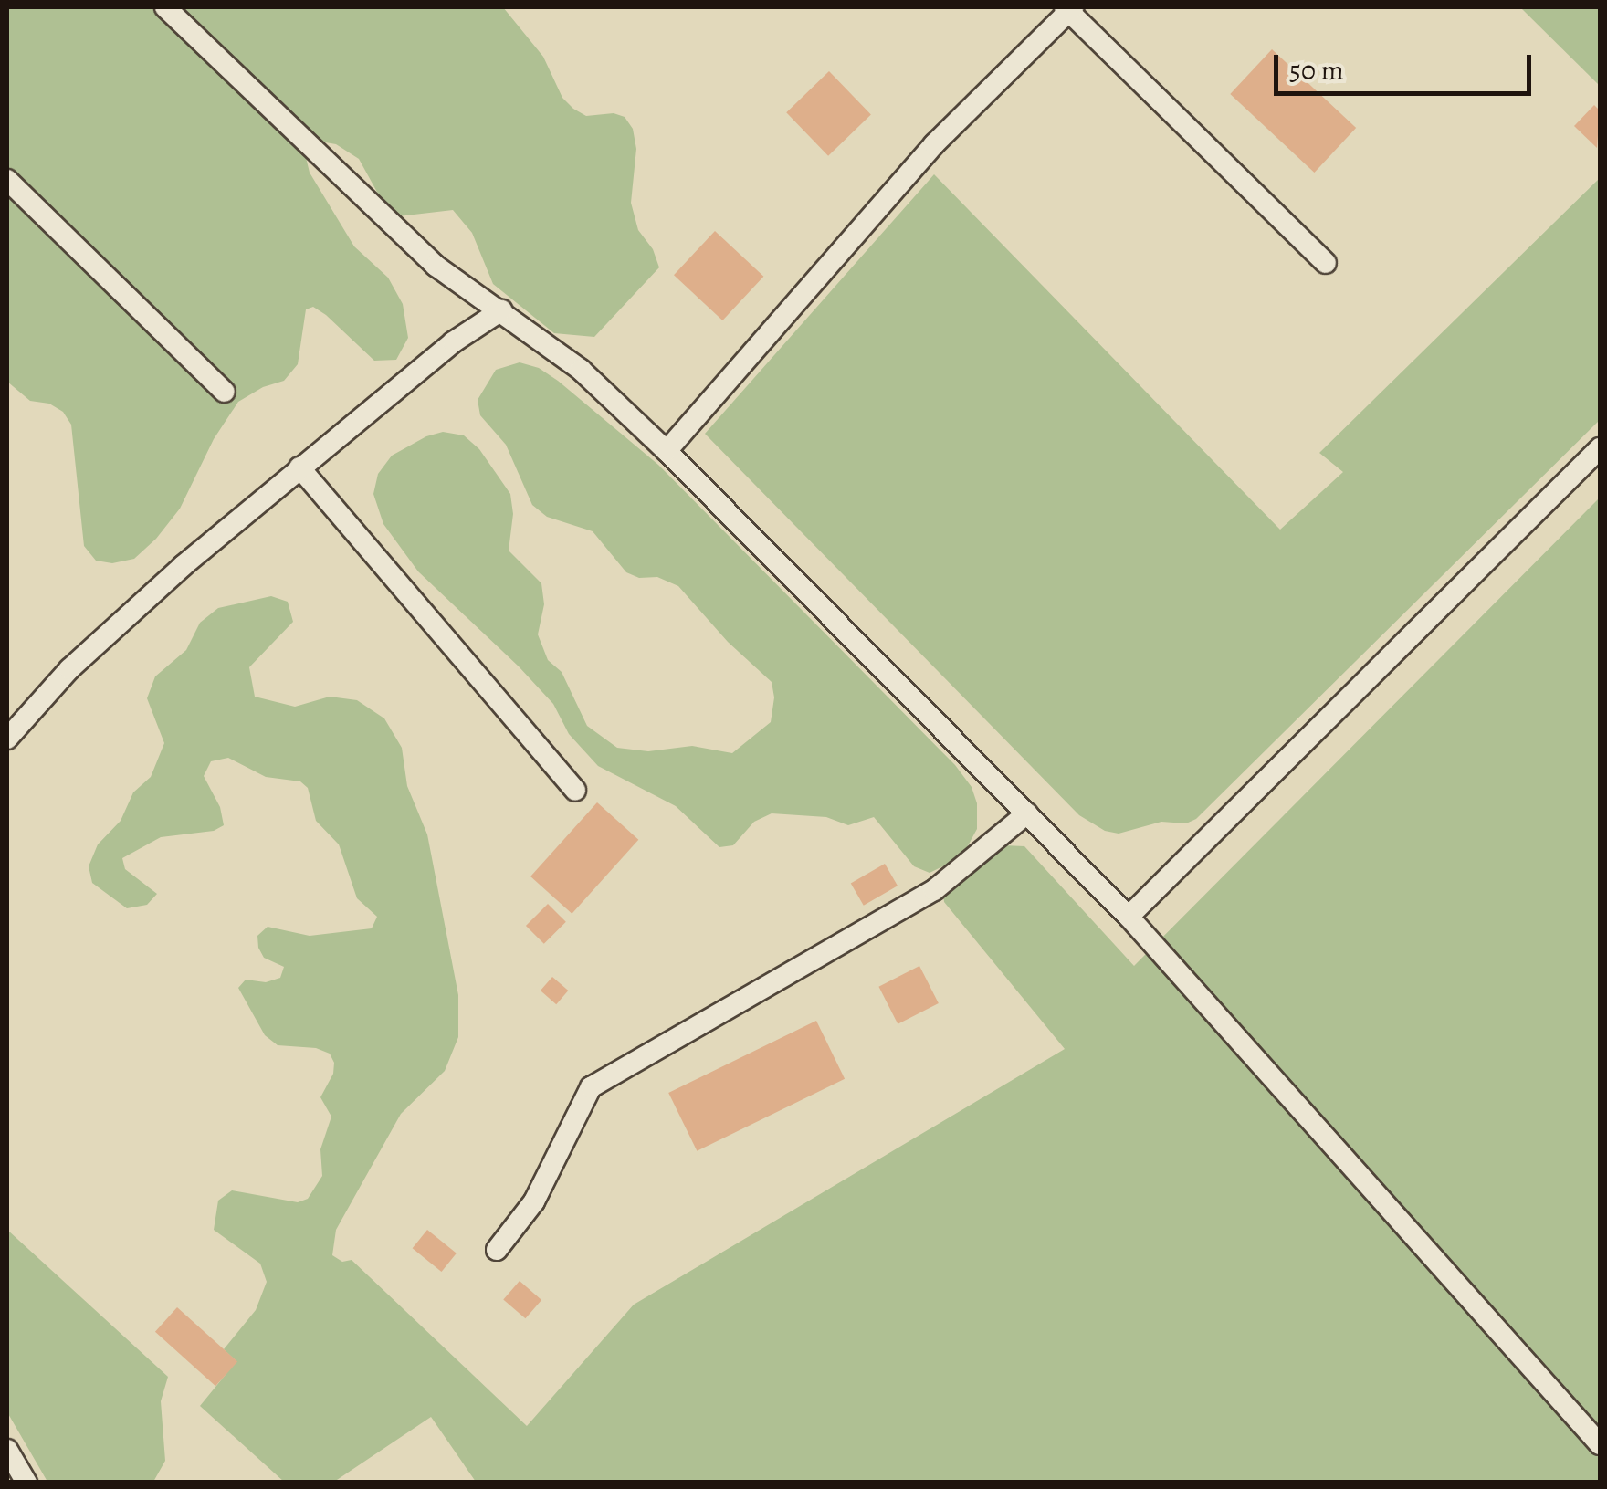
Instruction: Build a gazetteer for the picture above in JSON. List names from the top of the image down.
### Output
{
  "scale_bar": "50 m"
}
